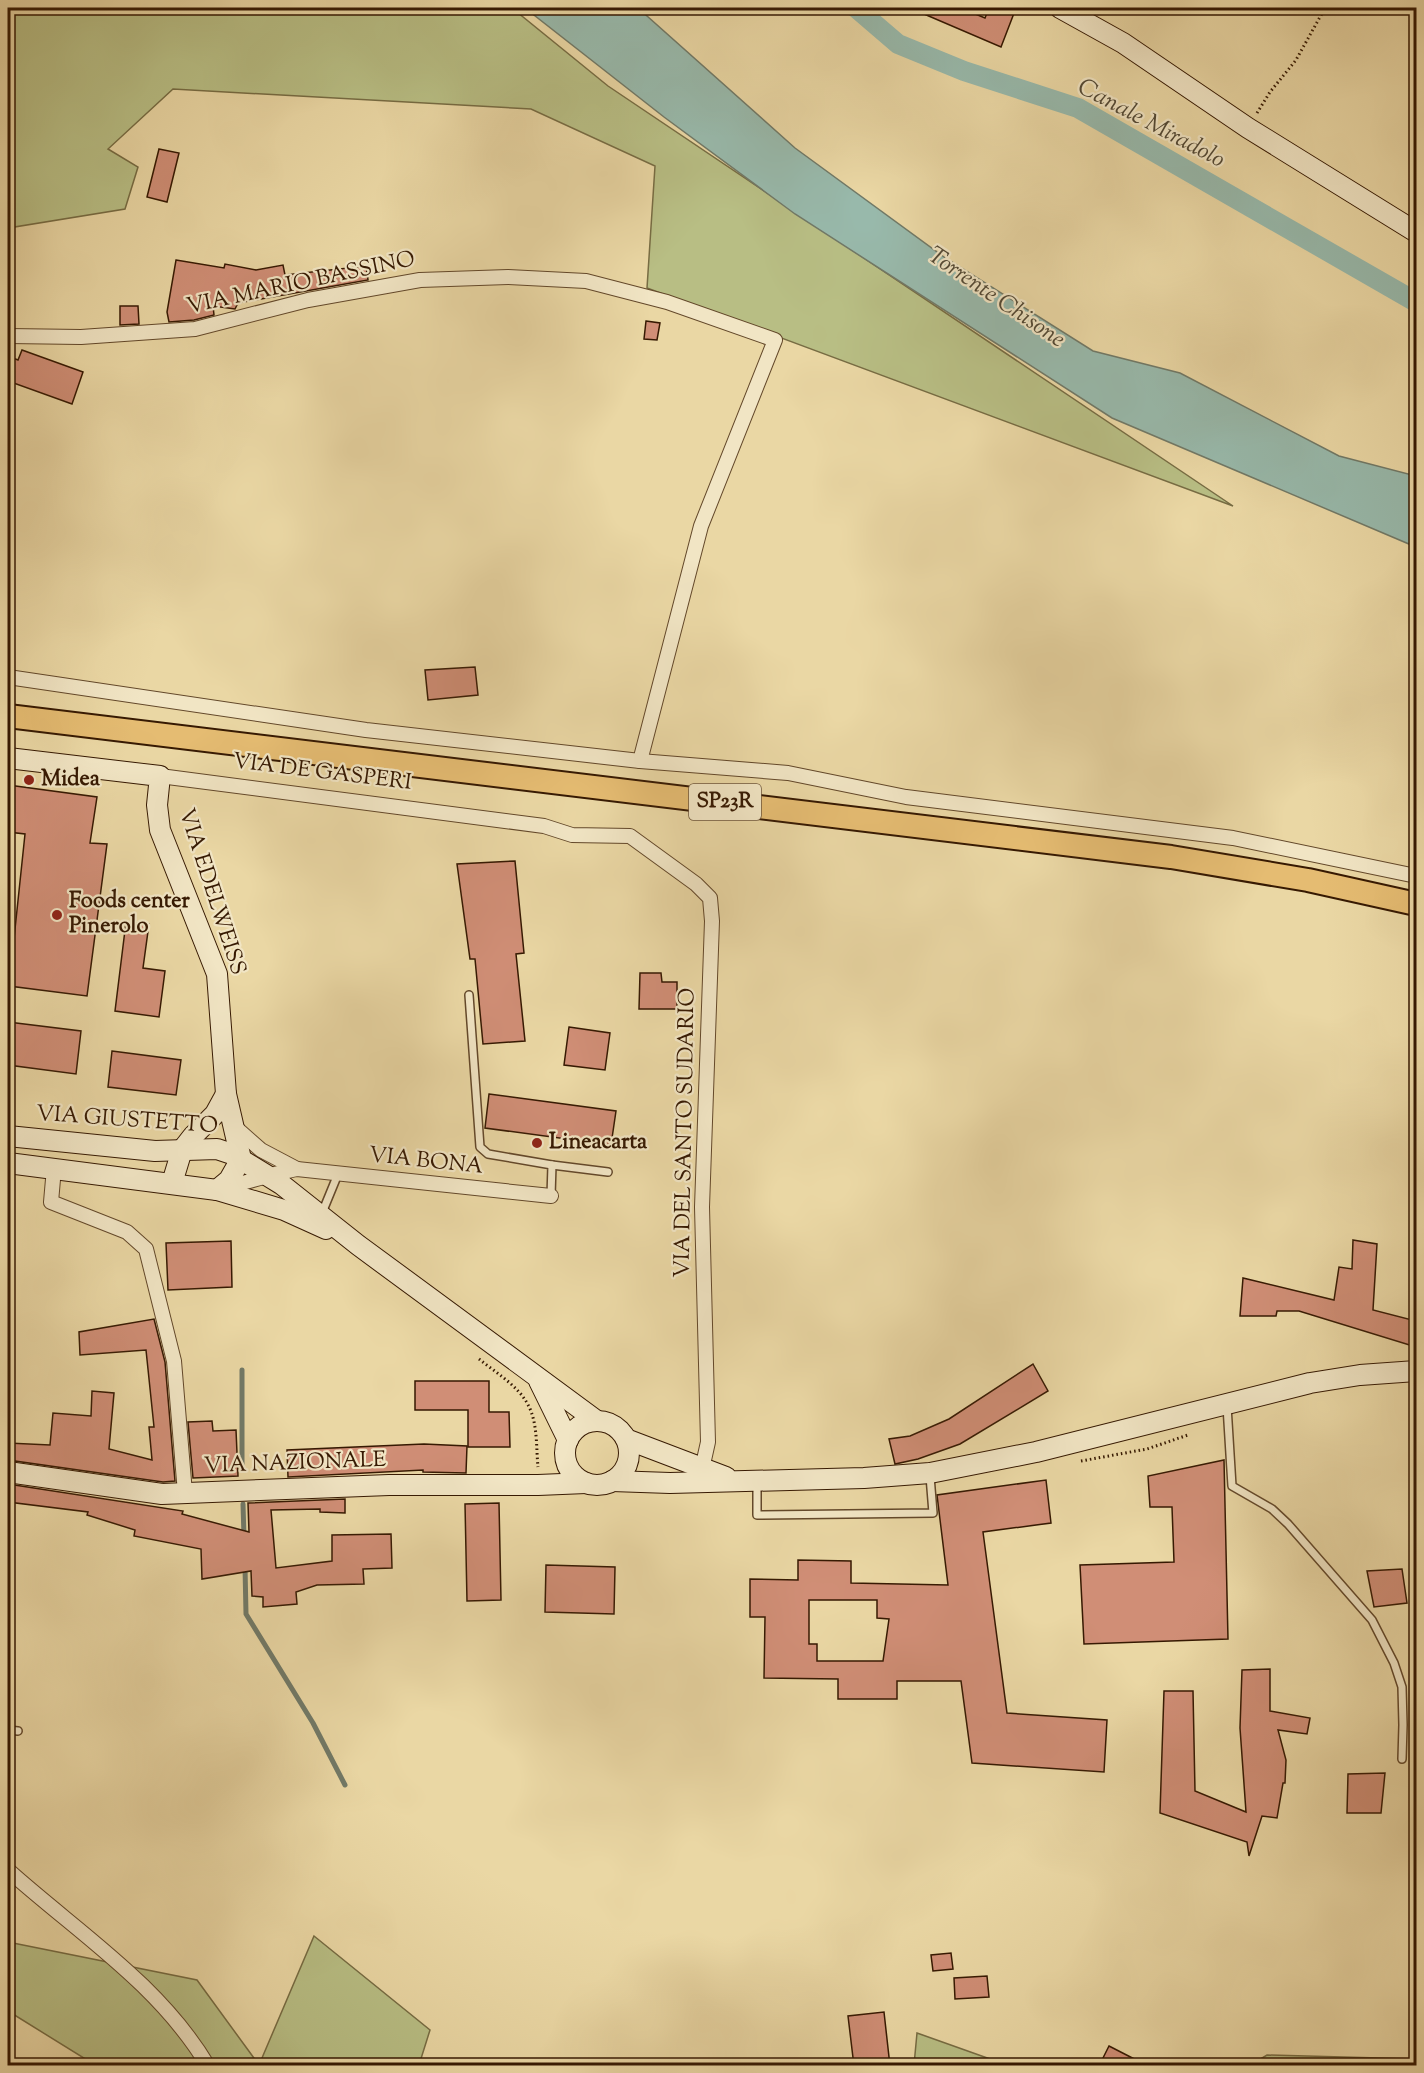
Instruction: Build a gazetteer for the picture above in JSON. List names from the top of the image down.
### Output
{
  "streets": {
    "main road": [
      "VIA DE GASPERI",
      "SP23R",
      "VIA EDELWEISS",
      "VIA GIUSTETTO",
      "VIA NAZIONALE"
    ],
    "street": ["VIA MARIO BASSINO", "VIA DEL SANTO SUDARIO", "VIA BONA"]
  },
  "crossings": [
    ["VIA DE GASPERI", "VIA EDELWEISS"],
    ["VIA DE GASPERI", "VIA DEL SANTO SUDARIO"],
    ["VIA EDELWEISS", "VIA GIUSTETTO"],
    ["VIA GIUSTETTO", "VIA NAZIONALE"]
  ],
  "water": ["Canale Miradolo", "Torrente Chisone"],
  "places": ["Midea", "Foods center Pinerolo", "Lineacarta"]
}
